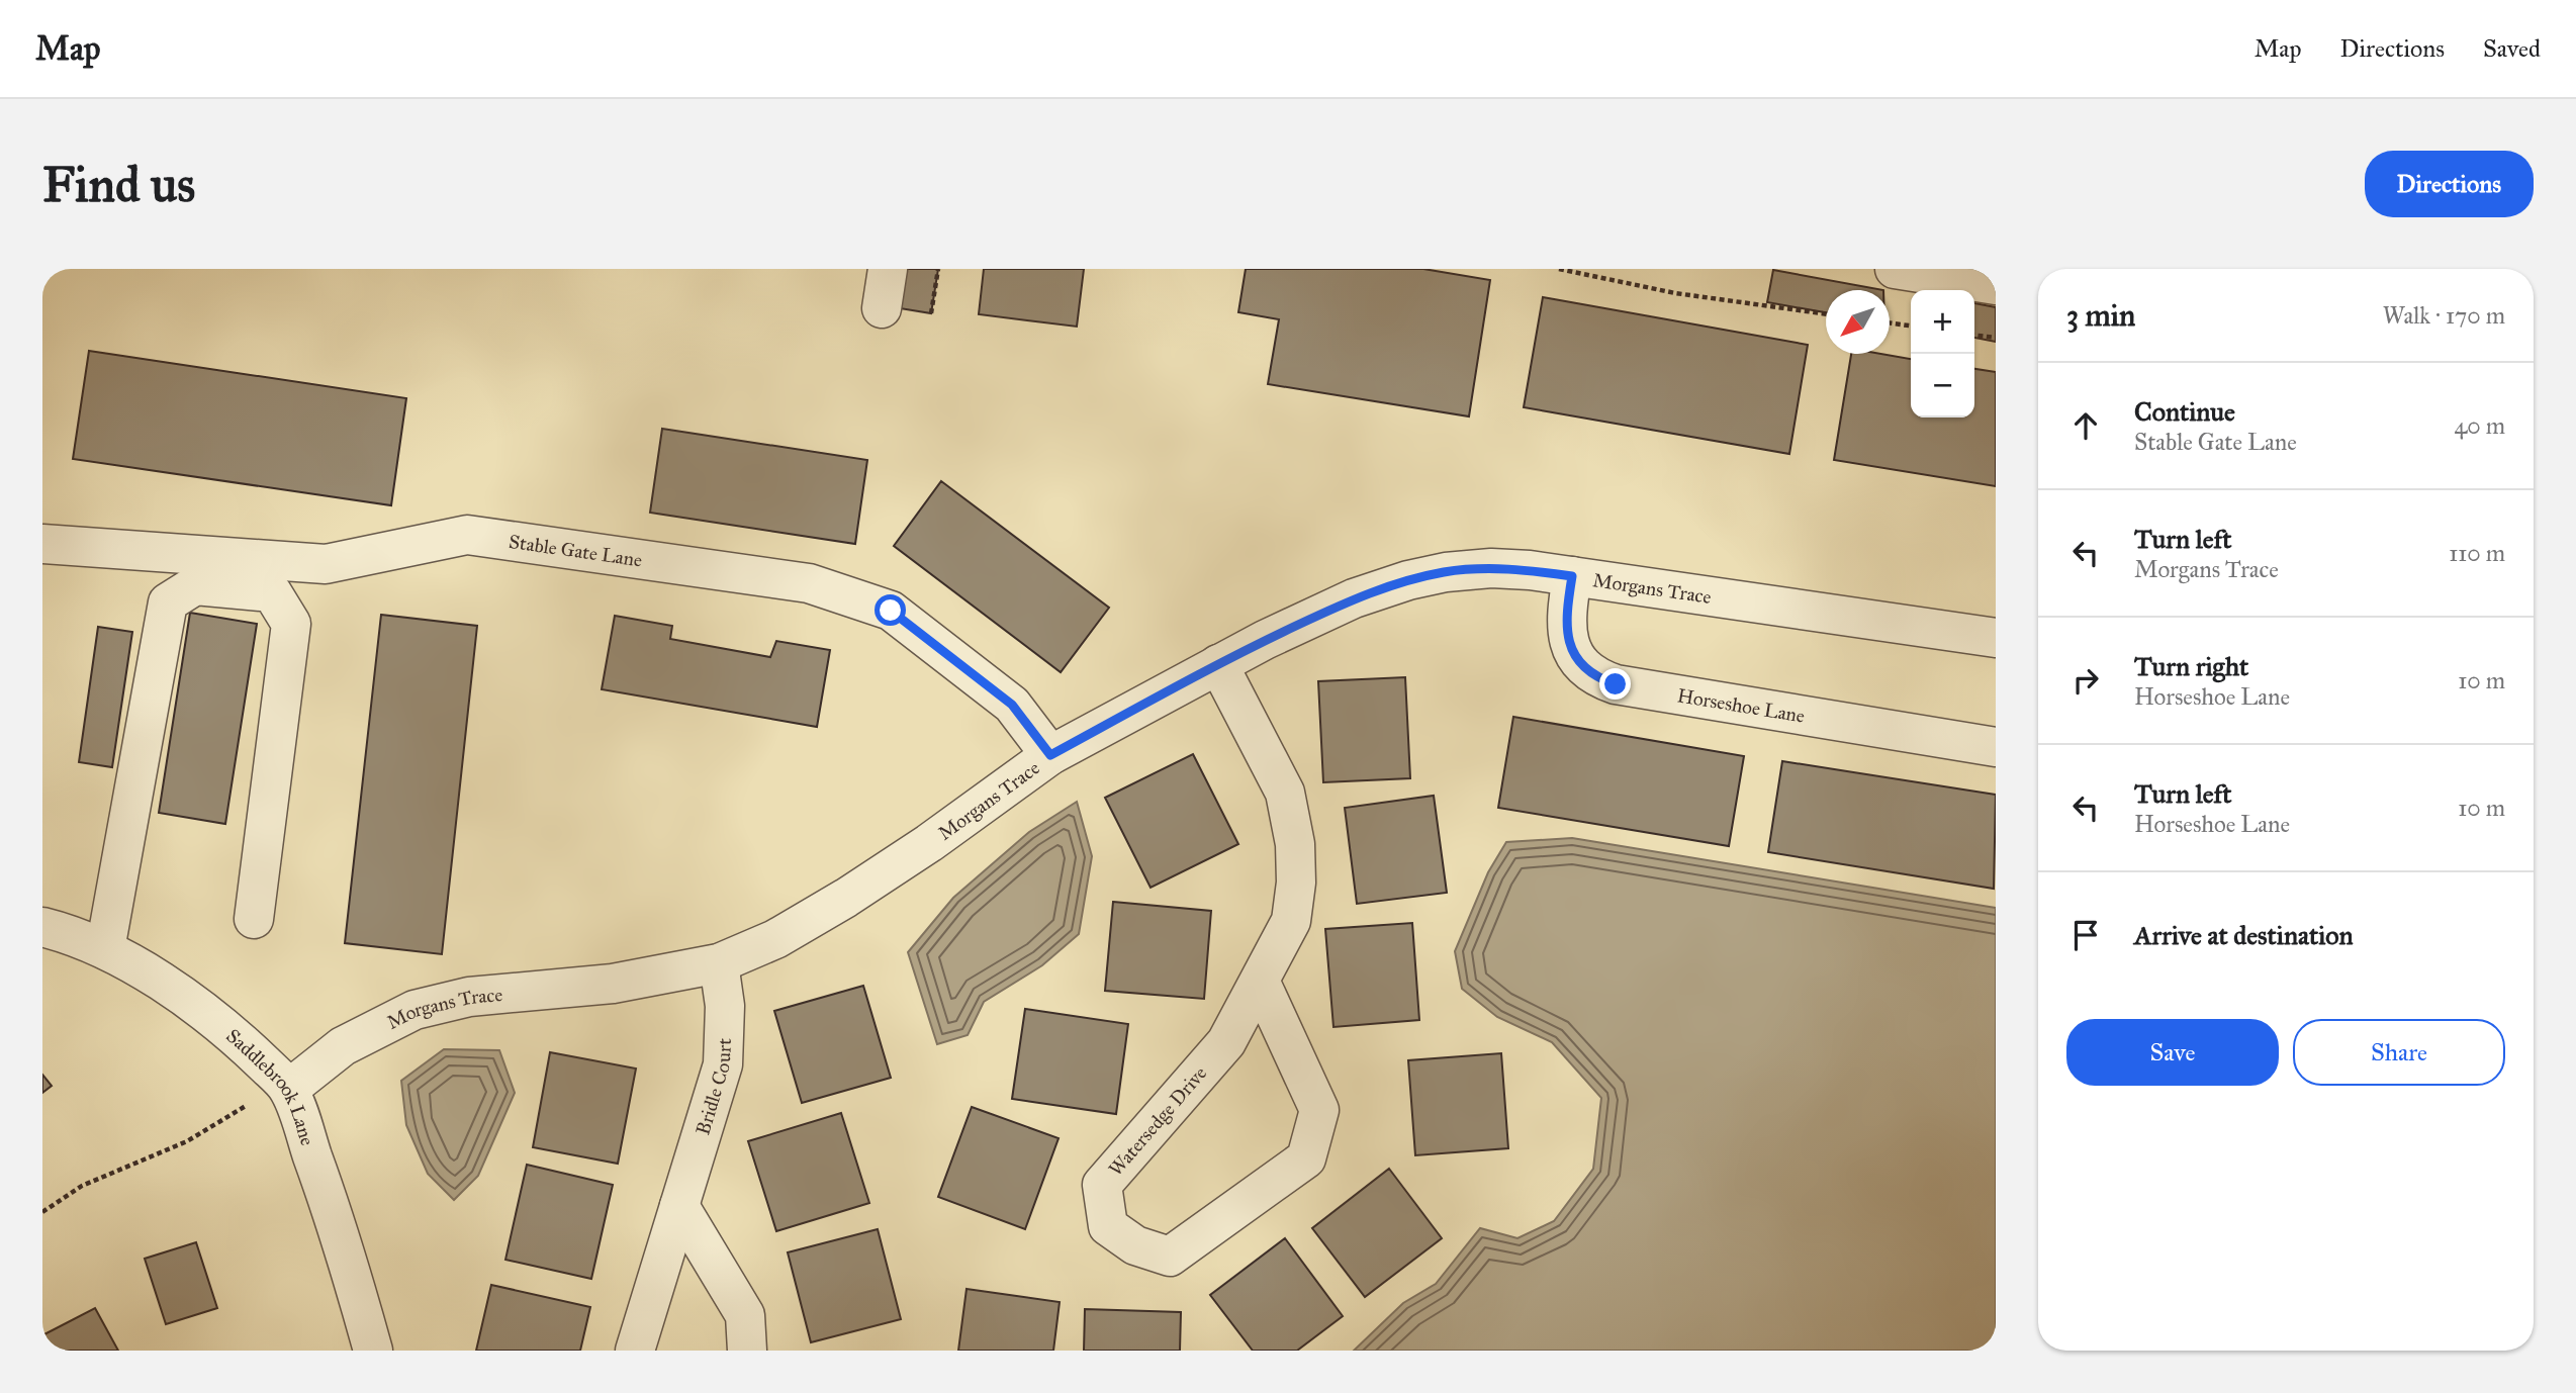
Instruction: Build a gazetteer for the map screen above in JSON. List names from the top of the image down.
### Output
{
  "streets": {
    "street": [
      "Stable Gate Lane",
      "Morgans Trace",
      "Horseshoe Lane",
      "Bridle Court",
      "Saddlebrook Lane",
      "Watersedge Drive"
    ]
  },
  "crossings": [
    ["Stable Gate Lane", "Morgans Trace"],
    ["Morgans Trace", "Horseshoe Lane"],
    ["Morgans Trace", "Bridle Court"],
    ["Morgans Trace", "Saddlebrook Lane"],
    ["Morgans Trace", "Watersedge Drive"]
  ],
  "north": "bottom left",
  "page": {
    "header": "Map",
    "nav": ["Map", "Directions", "Saved"],
    "buttons": [
      "Directions",
      ["Save", "Share"]
    ],
    "title": "Find us",
    "heading": ["3 min", "Walk · 170 m"],
    "map_buttons": ["+", "−"],
    "list": [
      ["Continue", "Stable Gate Lane", "40 m"],
      ["Turn left", "Morgans Trace", "110 m"],
      ["Turn right", "Horseshoe Lane", "10 m"],
      ["Turn left", "Horseshoe Lane", "10 m"],
      "Arrive at destination"
    ]
  }
}
